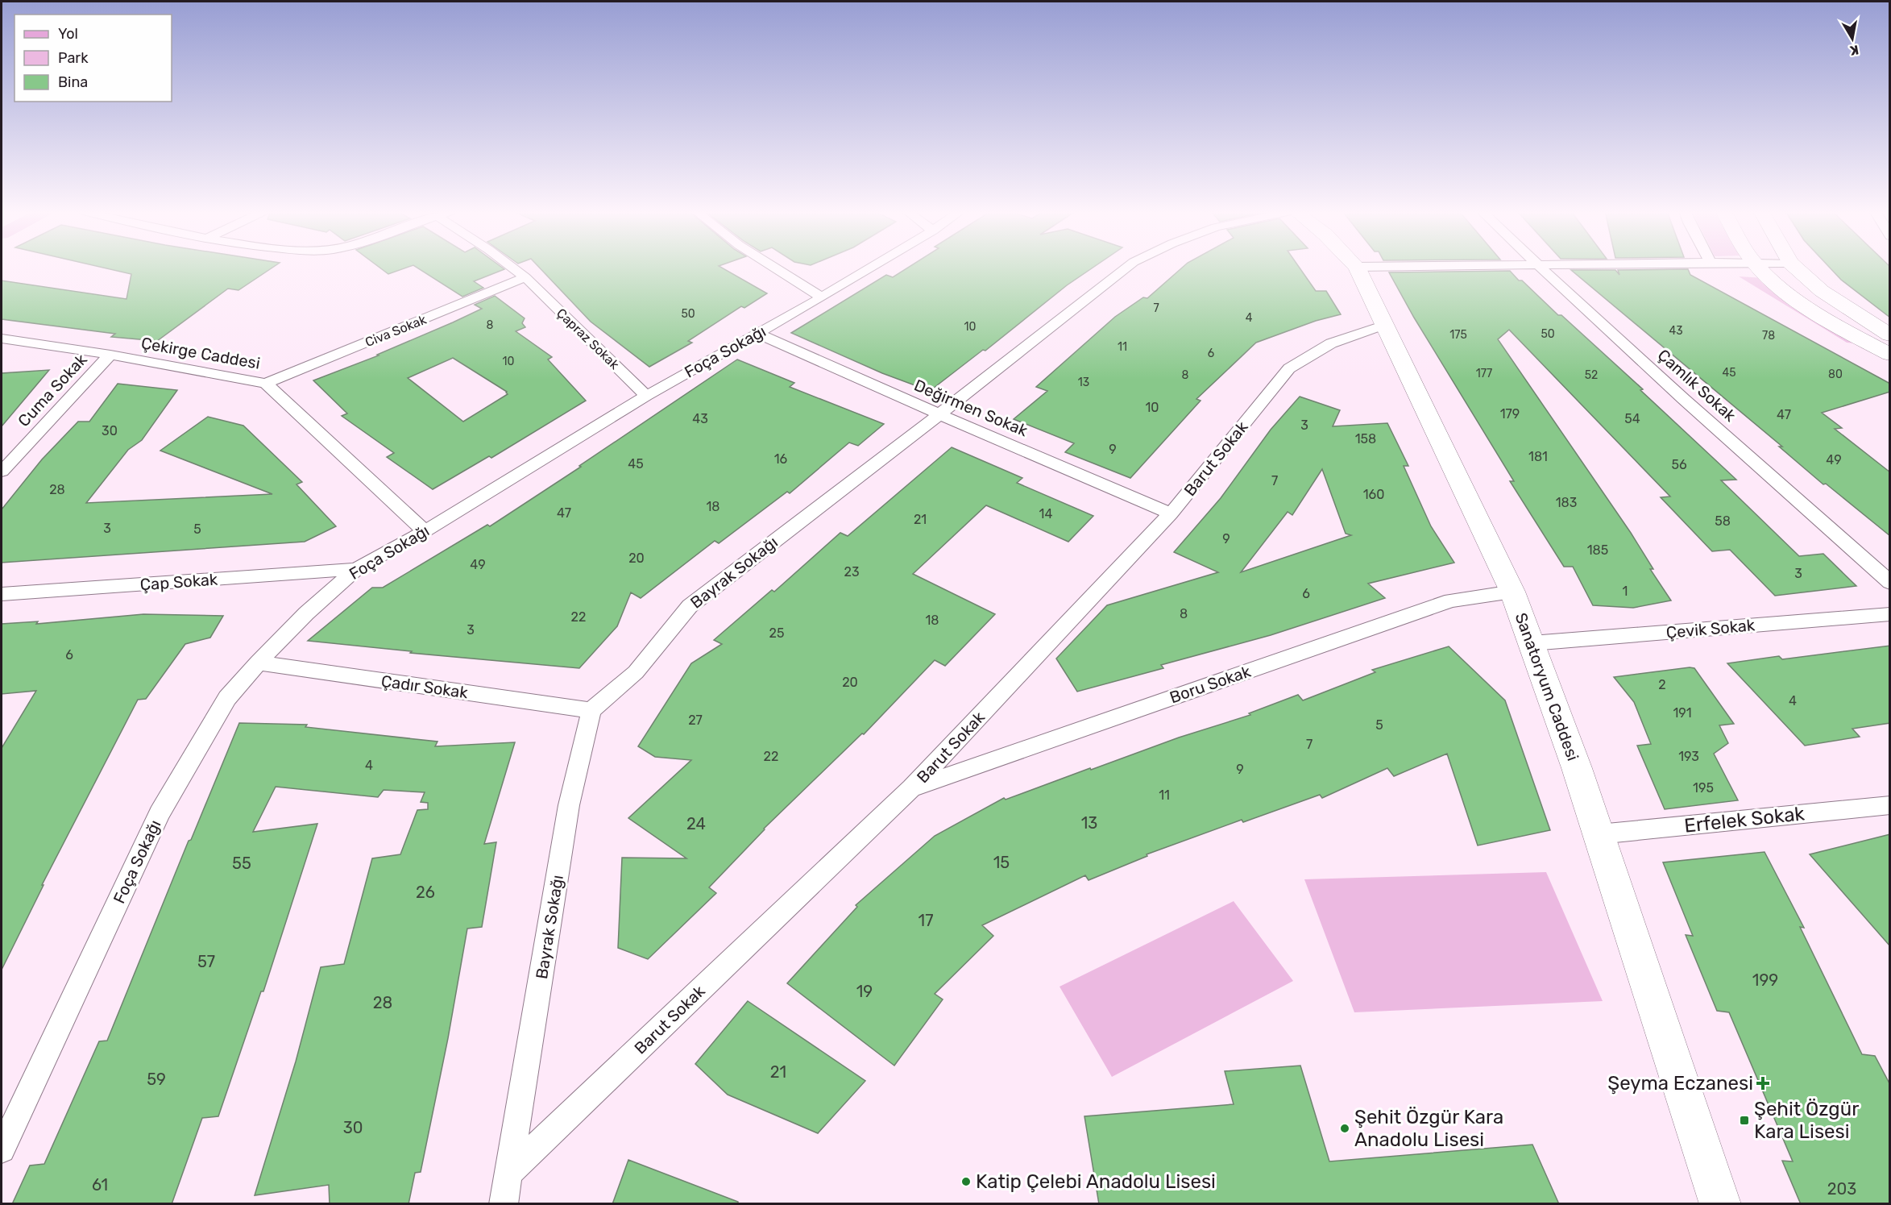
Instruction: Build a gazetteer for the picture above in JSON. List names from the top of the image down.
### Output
{
  "streets": {
    "main road": ["Sanatoryum Caddesi"],
    "street": [
      "Civa Sokak",
      "Çapraz Sokak",
      "Foça Sokağı",
      "Çekirge Caddesi",
      "Çamlık Sokak",
      "Cuma Sokak",
      "Değirmen Sokak",
      "Barut Sokak",
      "Bayrak Sokağı",
      "Çap Sokak",
      "Çevik Sokak",
      "Boru Sokak",
      "Çadır Sokak",
      "Erfelek Sokak"
    ]
  },
  "crossings": [
    ["Civa Sokak", "Çapraz Sokak"],
    ["Civa Sokak", "Çekirge Caddesi"],
    ["Çapraz Sokak", "Foça Sokağı"],
    ["Foça Sokağı", "Çekirge Caddesi"],
    ["Foça Sokağı", "Değirmen Sokak"],
    ["Foça Sokağı", "Çap Sokak"],
    ["Foça Sokağı", "Çadır Sokak"],
    ["Çekirge Caddesi", "Cuma Sokak"],
    ["Değirmen Sokak", "Barut Sokak"],
    ["Değirmen Sokak", "Bayrak Sokağı"],
    ["Barut Sokak", "Bayrak Sokağı"],
    ["Barut Sokak", "Boru Sokak"],
    ["Barut Sokak", "Sanatoryum Caddesi"],
    ["Bayrak Sokağı", "Çadır Sokak"],
    ["Çevik Sokak", "Sanatoryum Caddesi"],
    ["Boru Sokak", "Sanatoryum Caddesi"],
    ["Sanatoryum Caddesi", "Erfelek Sokak"]
  ],
  "places": {
    "health": ["Şeyma Eczanesi"],
    "transit": ["Şehit Özgür Kara Lisesi"],
    "other": ["Şehit Özgür Kara Anadolu Lisesi", "Katip Çelebi Anadolu Lisesi"]
  },
  "house_numbers": [
    "7",
    "50",
    "4",
    "8",
    "10",
    "43",
    "50",
    "175",
    "78",
    "11",
    "6",
    "10",
    "45",
    "177",
    "80",
    "8",
    "52",
    "13",
    "10",
    "179",
    "47",
    "43",
    "54",
    "3",
    "30",
    "158",
    "9",
    "181",
    "16",
    "49",
    "45",
    "56",
    "7",
    "28",
    "160",
    "183",
    "18",
    "47",
    "14",
    "21",
    "58",
    "3",
    "5",
    "9",
    "185",
    "20",
    "49",
    "23",
    "3",
    "1",
    "6",
    "8",
    "22",
    "18",
    "3",
    "25",
    "6",
    "20",
    "2",
    "4",
    "191",
    "27",
    "5",
    "7",
    "22",
    "193",
    "4",
    "9",
    "195",
    "11",
    "13",
    "24",
    "15",
    "55",
    "26",
    "17",
    "57",
    "199",
    "19",
    "28",
    "21",
    "59",
    "30",
    "61",
    "203"
  ],
  "legend": ["Yol", "Park", "Bina"],
  "north": "bottom"
}
